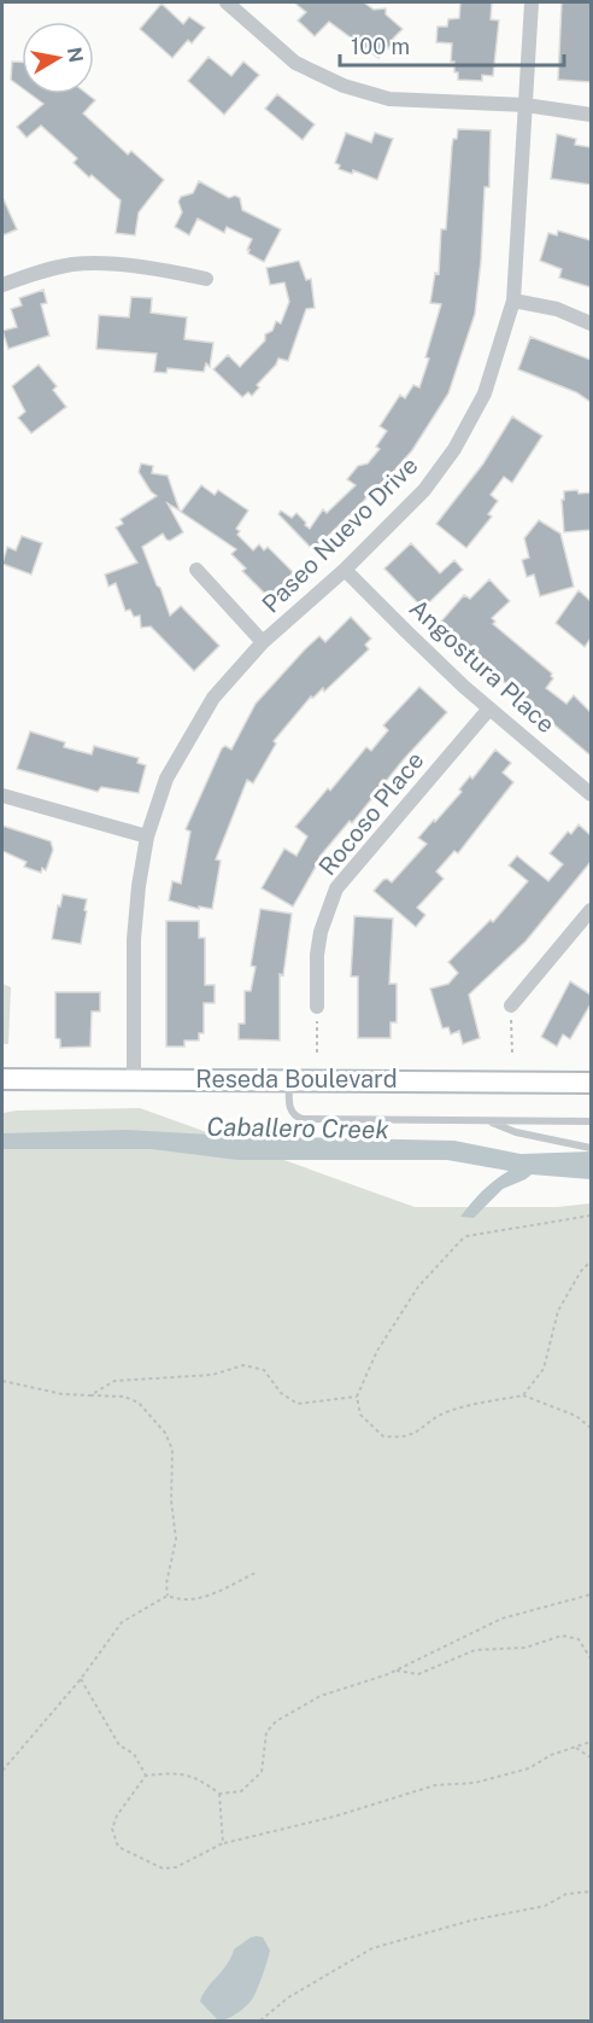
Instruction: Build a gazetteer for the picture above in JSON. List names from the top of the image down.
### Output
{
  "streets": {
    "main road": ["Reseda Boulevard"],
    "street": ["Paseo Nuevo Drive", "Angostura Place", "Rocoso Place"]
  },
  "crossings": [
    ["Paseo Nuevo Drive", "Angostura Place"],
    ["Paseo Nuevo Drive", "Reseda Boulevard"],
    ["Angostura Place", "Rocoso Place"]
  ],
  "water": ["Caballero Creek"],
  "scale_bar": "100 m",
  "north": "right"
}
